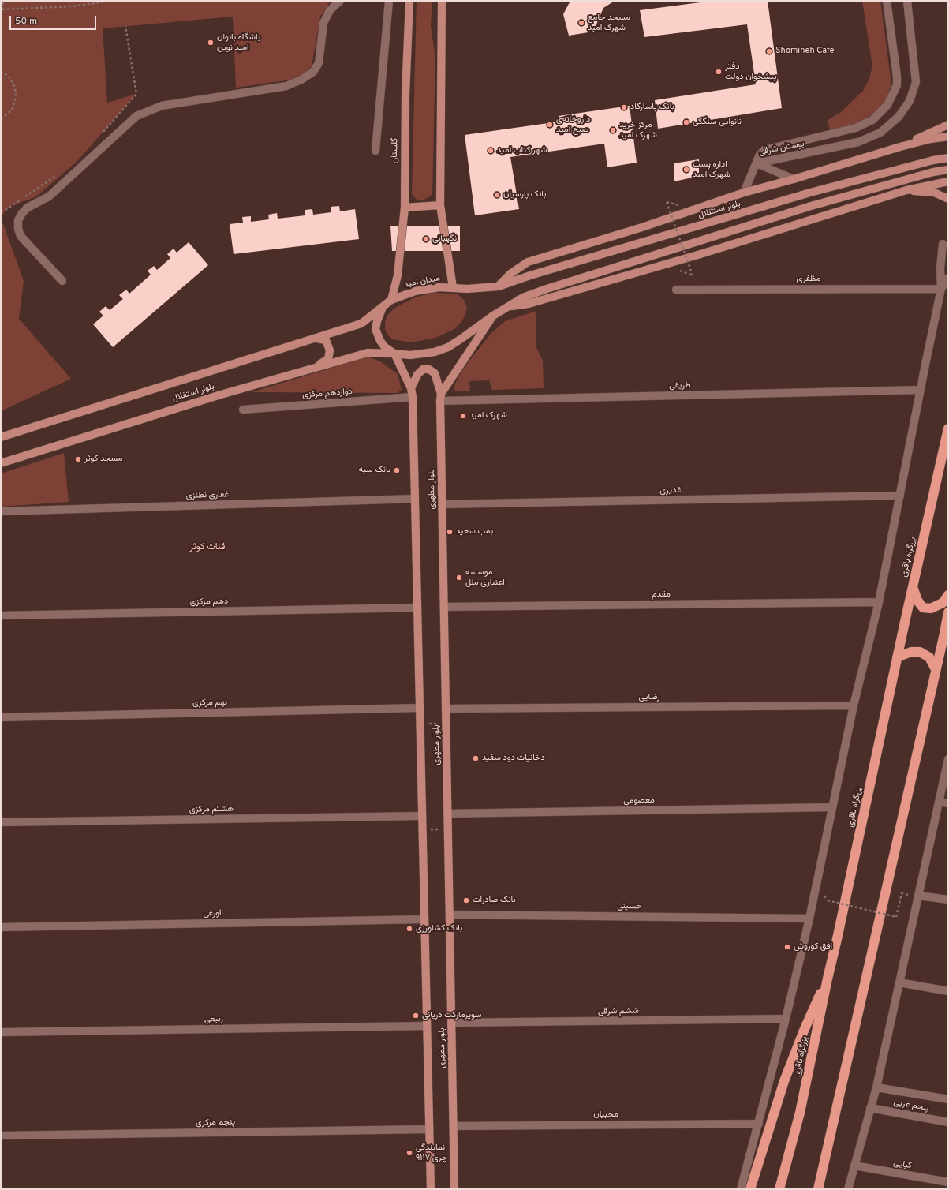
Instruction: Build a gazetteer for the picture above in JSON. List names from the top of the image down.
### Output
{
  "streets": {
    "highway": ["بزرگراه باقری"],
    "main road": [
      "گلستان",
      "بلوار استقلال",
      "میدان امید",
      "بلوار مطهری"
    ],
    "street": [
      "بوستان شرقی",
      "مظفری",
      "طریقی",
      "دوازدهم مرکزی",
      "غدیری",
      "غفاری نطنزی",
      "مقدم",
      "دهم مرکزی",
      "رضایی",
      "نهم مرکزی",
      "معصومی",
      "هشتم مرکزی",
      "حسینی",
      "اورعی",
      "ششم شرقی",
      "ربیعی",
      "پنجم غربی",
      "محبیان",
      "پنجم مرکزی",
      "کیایی"
    ]
  },
  "crossings": [
    ["گلستان", "میدان امید"],
    ["بلوار استقلال", "میدان امید"],
    ["بلوار استقلال", "بلوار مطهری"],
    ["میدان امید", "بلوار مطهری"],
    ["طریقی", "بلوار مطهری"],
    ["دوازدهم مرکزی", "بلوار مطهری"],
    ["بلوار مطهری", "غدیری"],
    ["بلوار مطهری", "غفاری نطنزی"],
    ["بلوار مطهری", "مقدم"],
    ["بلوار مطهری", "دهم مرکزی"],
    ["بلوار مطهری", "رضایی"],
    ["بلوار مطهری", "نهم مرکزی"],
    ["بلوار مطهری", "معصومی"],
    ["بلوار مطهری", "هشتم مرکزی"],
    ["بلوار مطهری", "حسینی"],
    ["بلوار مطهری", "اورعی"],
    ["بلوار مطهری", "ششم شرقی"],
    ["بلوار مطهری", "ربیعی"],
    ["بلوار مطهری", "محبیان"],
    ["بلوار مطهری", "پنجم مرکزی"]
  ],
  "districts": ["قنات کوثر"],
  "places": [
    "مسجد جامع شهرک امید",
    "باشگاه بانوان امید نوین",
    "Shomineh Cafe",
    "دفتر پیشخوان دولت",
    "بانک پاسارگاد",
    "نانوایی سنگکی",
    "داروخانه‌ی صبح امید",
    "مرکز خرید شهرک امید",
    "شهر کتاب امید",
    "اداره پست شهرک امید",
    "بانک پارسیان",
    "نگهبانی",
    "شهرک امید",
    "مسجد کوثر",
    "بانک سپه",
    "بمب سعید",
    "موسسه اعتباری ملل",
    "دخانیات دود سفید",
    "بانک صادرات",
    "بانک کشاورزی",
    "افق کوروش",
    "سوپرمارکت دریانی",
    "نمایندگی ۹۱۱۷ چری"
  ],
  "scale_bar": "50 m"
}
